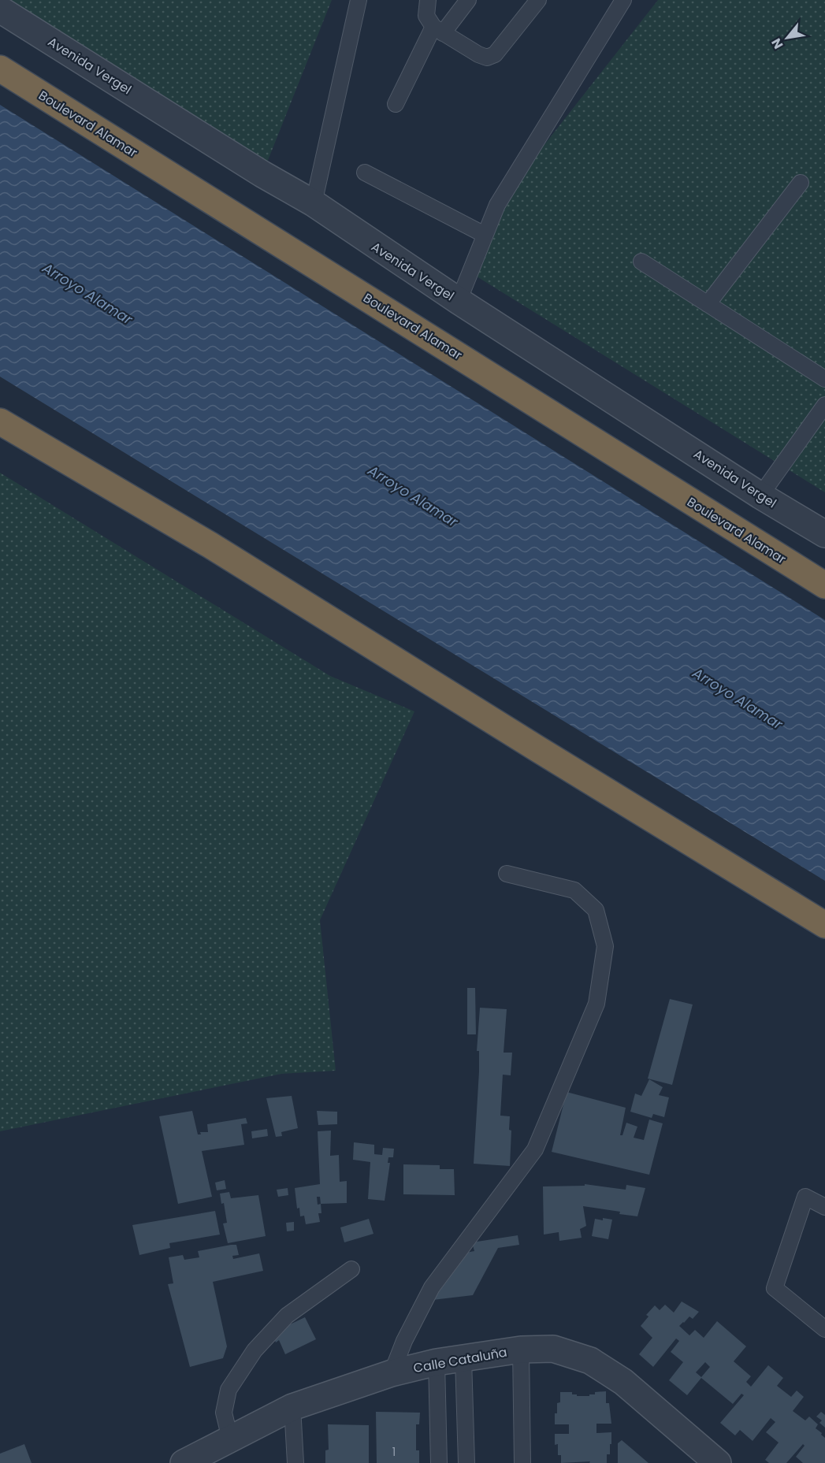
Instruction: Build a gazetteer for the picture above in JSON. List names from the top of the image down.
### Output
{
  "streets": {
    "highway": ["Boulevard Alamar"],
    "street": ["Avenida Vergel", "Calle Cataluña"]
  },
  "water": ["Arroyo Alamar"],
  "house_numbers": ["1"],
  "north": "bottom left"
}
